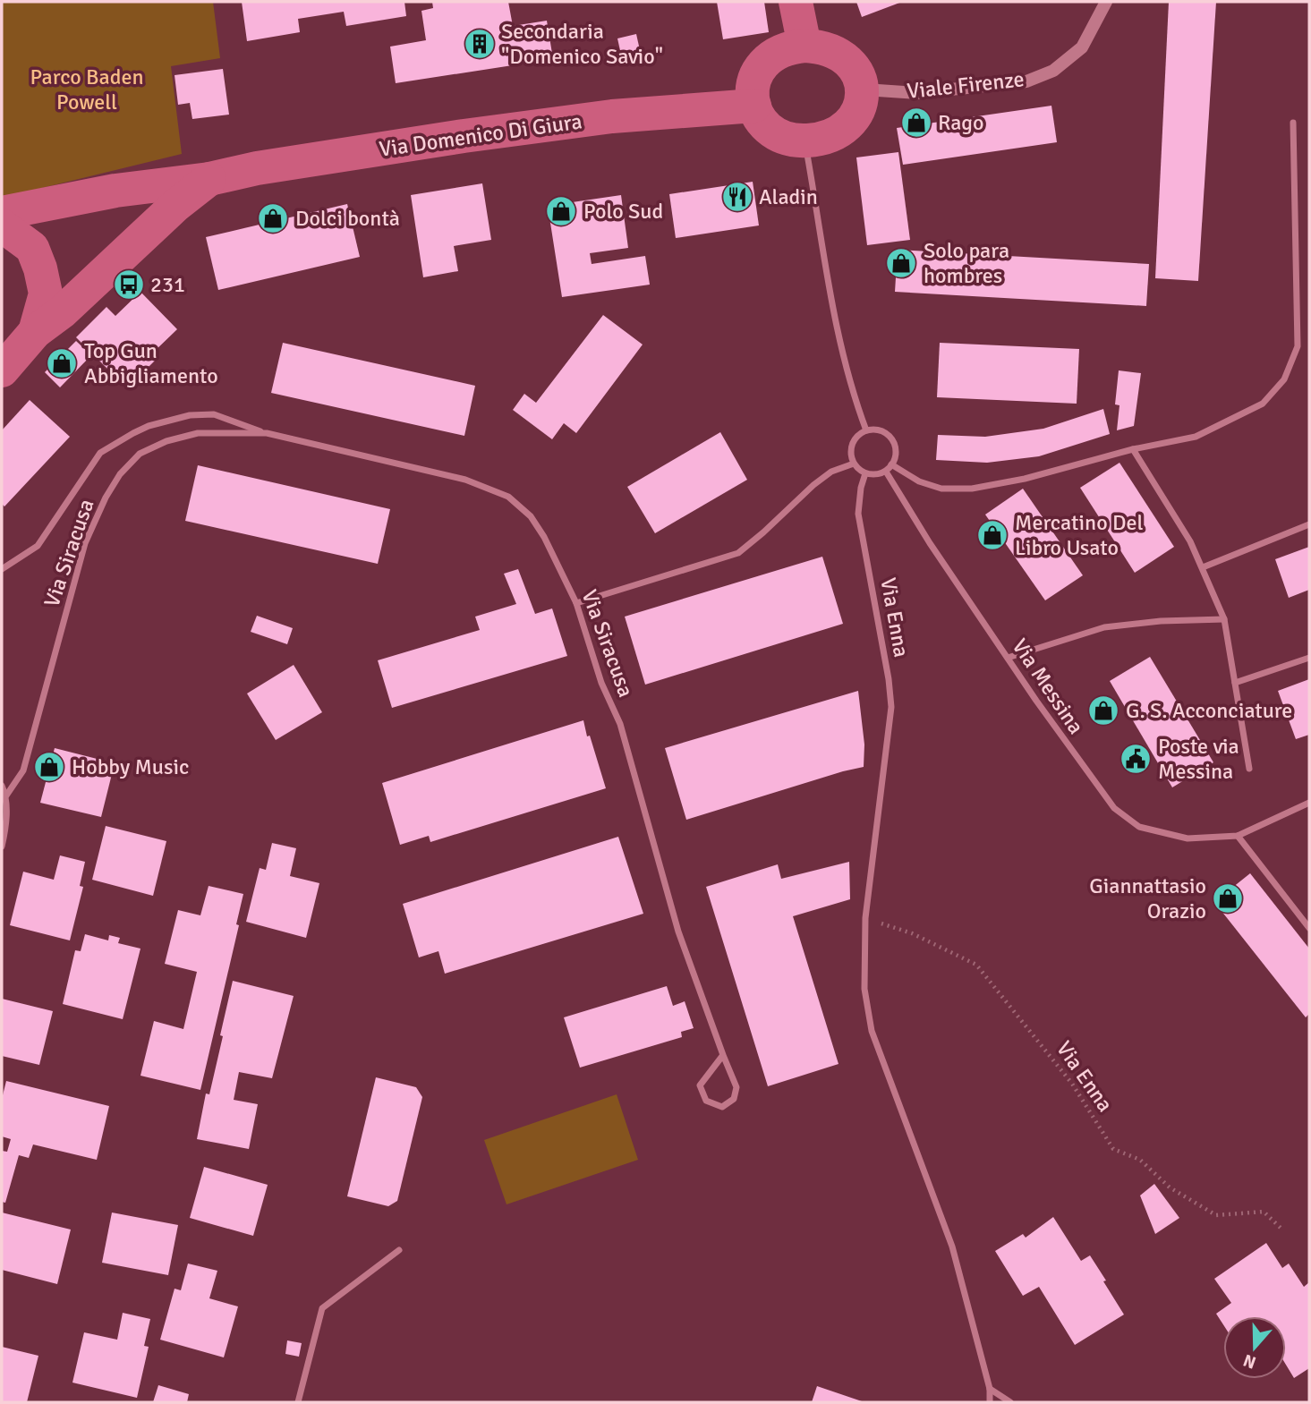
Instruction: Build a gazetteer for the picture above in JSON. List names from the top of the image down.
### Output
{
  "streets": {
    "main road": ["Viale Firenze", "Via Domenico Di Giura"],
    "street": ["Via Siracusa", "Via Enna", "Via Messina"]
  },
  "crossings": [
    ["Viale Firenze", "Via Domenico Di Giura"],
    ["Via Enna", "Via Messina"]
  ],
  "parks": ["Parco Baden Powell"],
  "places": {
    "building": ["Secondaria \"Domenico Savio\""],
    "shop": [
      "Rago",
      "Polo Sud",
      "Dolci bontà",
      "Solo para hombres",
      "Top Gun Abbigliamento",
      "Mercatino Del Libro Usato",
      "G. S. Acconciature",
      "Hobby Music",
      "Giannattasio Orazio"
    ],
    "restaurant": ["Aladin"],
    "bus stop": ["231"],
    "public building": ["Poste via Messina"]
  },
  "north": "bottom"
}
